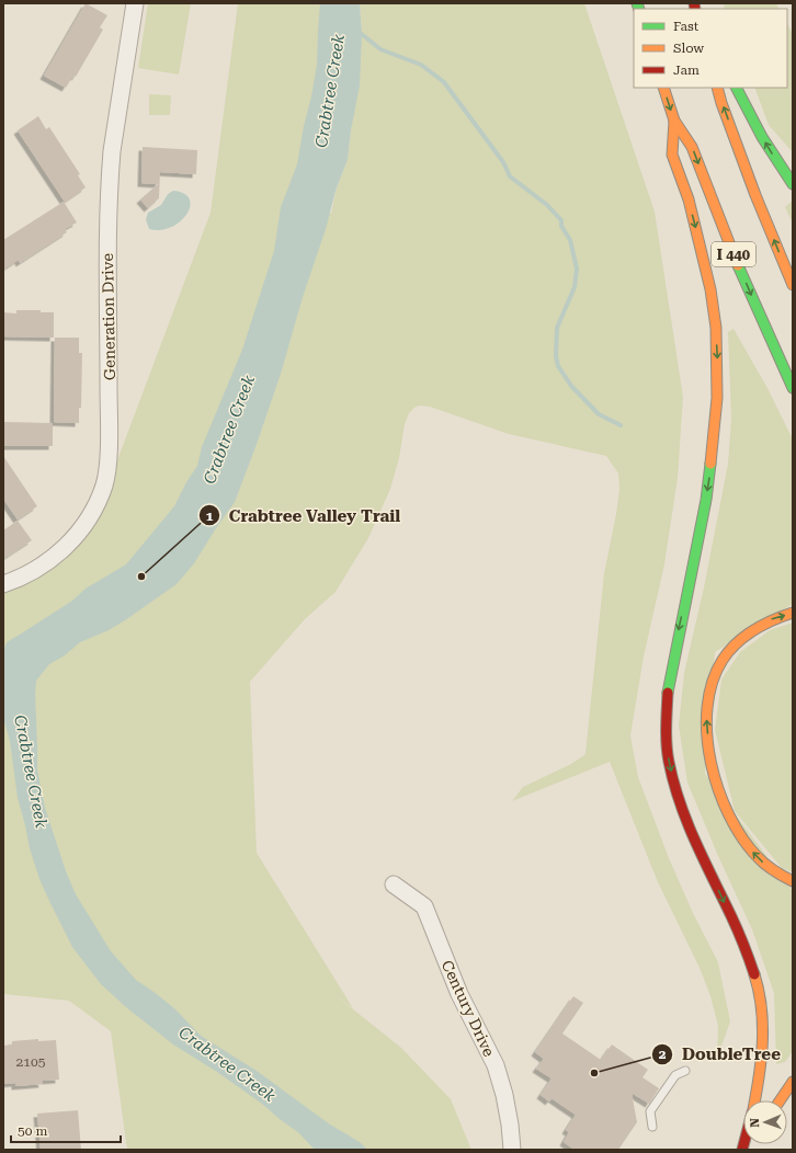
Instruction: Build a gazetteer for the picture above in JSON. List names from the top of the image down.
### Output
{
  "streets": {
    "highway": ["I 440"],
    "street": ["Generation Drive", "Century Drive"]
  },
  "water": ["Crabtree Creek"],
  "places": ["Crabtree Valley Trail", "DoubleTree"],
  "house_numbers": ["2105"],
  "legend": ["Fast", "Slow", "Jam"],
  "scale_bar": "50 m",
  "north": "left"
}
